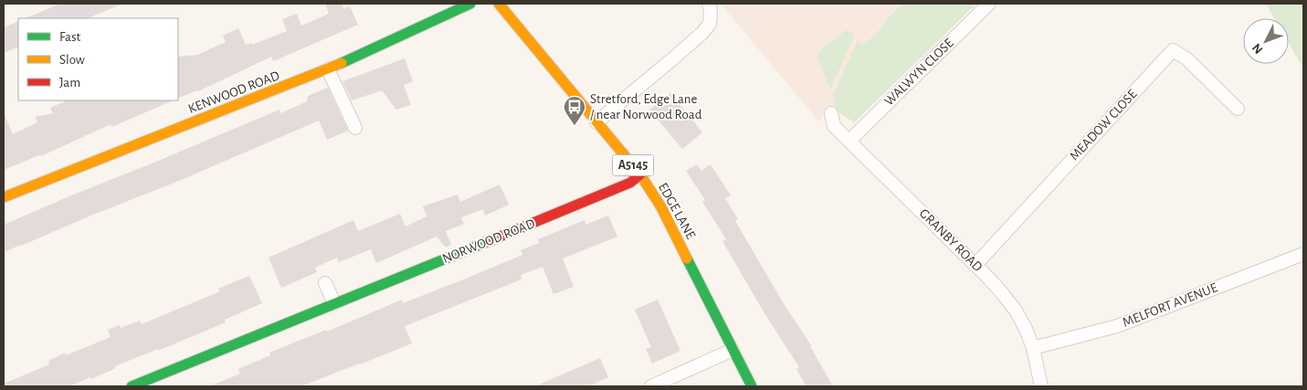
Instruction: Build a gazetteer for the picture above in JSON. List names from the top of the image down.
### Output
{
  "streets": {
    "main road": [
      "KENWOOD ROAD",
      "A5145",
      "EDGE LANE",
      "NORWOOD ROAD"
    ],
    "street": [
      "WALWYN CLOSE",
      "MEADOW CLOSE",
      "GRANBY ROAD",
      "MELFORT AVENUE"
    ]
  },
  "crossings": [
    ["WALWYN CLOSE", "GRANBY ROAD"],
    ["MEADOW CLOSE", "GRANBY ROAD"],
    ["EDGE LANE", "NORWOOD ROAD"],
    ["GRANBY ROAD", "MELFORT AVENUE"]
  ],
  "places": {
    "bus stop": ["Stretford, Edge Lane / near Norwood Road"]
  },
  "legend": ["Fast", "Slow", "Jam"],
  "north": "bottom left"
}
